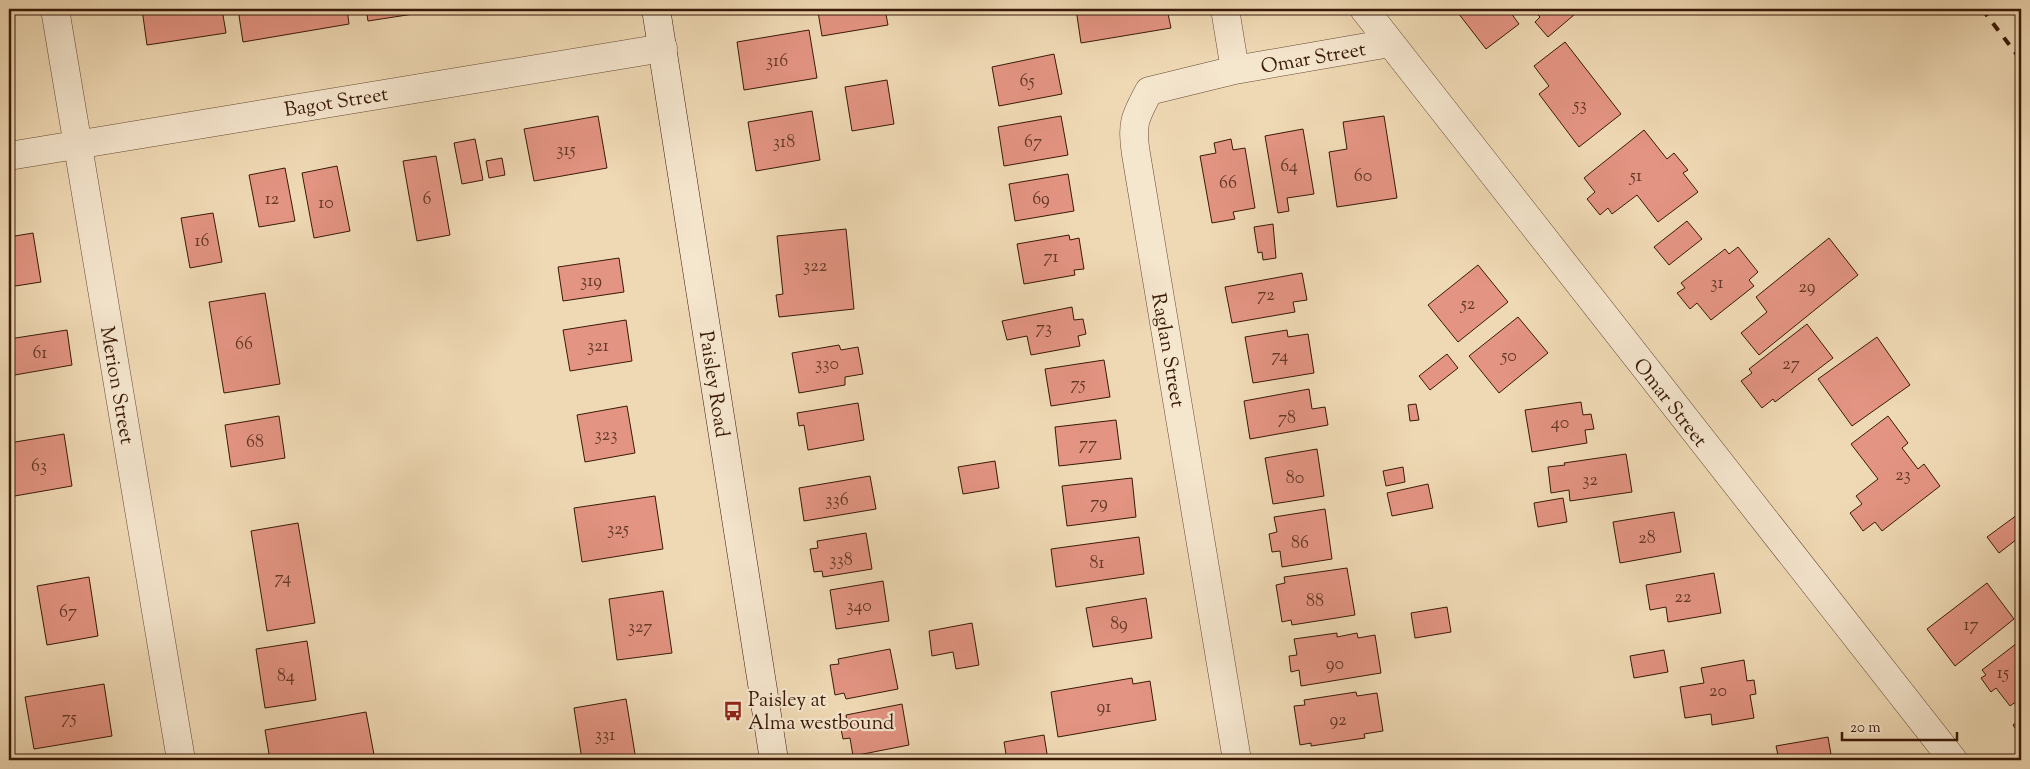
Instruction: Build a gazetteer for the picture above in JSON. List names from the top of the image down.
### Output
{
  "streets": {
    "street": [
      "Omar Street",
      "Bagot Street",
      "Raglan Street",
      "Paisley Road",
      "Merion Street"
    ]
  },
  "crossings": [
    ["Omar Street", "Raglan Street"],
    ["Bagot Street", "Paisley Road"],
    ["Bagot Street", "Merion Street"]
  ],
  "places": {
    "bus stop": ["Paisley at Alma westbound"]
  },
  "house_numbers": [
    "316",
    "65",
    "53",
    "318",
    "67",
    "315",
    "64",
    "60",
    "51",
    "66",
    "12",
    "6",
    "69",
    "10",
    "16",
    "71",
    "322",
    "319",
    "31",
    "29",
    "72",
    "52",
    "73",
    "66",
    "321",
    "61",
    "74",
    "50",
    "330",
    "27",
    "75",
    "78",
    "40",
    "323",
    "68",
    "77",
    "63",
    "23",
    "80",
    "32",
    "336",
    "79",
    "325",
    "28",
    "86",
    "338",
    "81",
    "74",
    "22",
    "88",
    "340",
    "67",
    "89",
    "17",
    "327",
    "90",
    "15",
    "84",
    "20",
    "91",
    "75",
    "92",
    "331"
  ],
  "scale_bar": "20 m"
}
